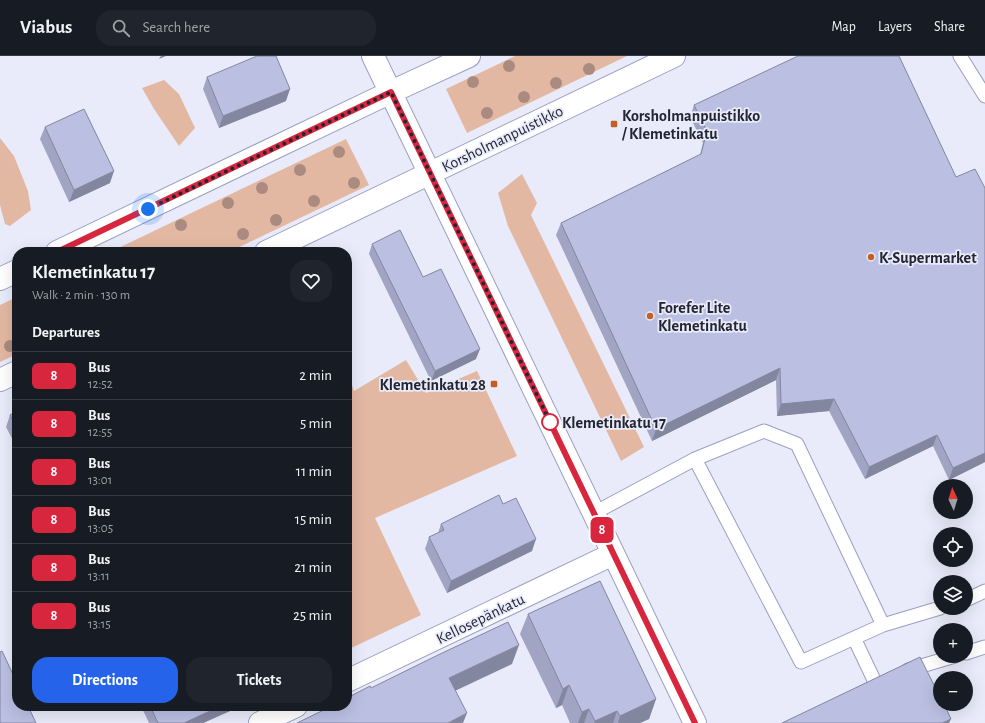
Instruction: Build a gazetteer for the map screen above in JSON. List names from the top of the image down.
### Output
{
  "streets": {
    "street": ["Korsholmanpuistikko", "Kellosepänkatu"]
  },
  "places": {
    "transit": ["Korsholmanpuistikko / Klemetinkatu", "Klemetinkatu 28"],
    "other": ["K-Supermarket", "Forefer Lite Klemetinkatu", "Klemetinkatu 17"]
  },
  "lines": ["bus line 8"],
  "north": "top",
  "page": {
    "header": "Viabus",
    "search": "Search here",
    "nav": ["Map", "Layers", "Share"],
    "on_map": "8",
    "heading": [
      ["Klemetinkatu 17", "Walk · 2 min · 130 m"],
      "Departures"
    ],
    "list": [
      {
        "mark": "8",
        "name": "Bus",
        "note": "12:52",
        "value": "2 min"
      },
      {
        "mark": "8",
        "name": "Bus",
        "note": "12:55",
        "value": "5 min"
      },
      {
        "mark": "8",
        "name": "Bus",
        "note": "13:01",
        "value": "11 min"
      },
      {
        "mark": "8",
        "name": "Bus",
        "note": "13:05",
        "value": "15 min"
      },
      {
        "mark": "8",
        "name": "Bus",
        "note": "13:11",
        "value": "21 min"
      },
      {
        "mark": "8",
        "name": "Bus",
        "note": "13:15",
        "value": "25 min"
      }
    ],
    "map_buttons": ["+", "−"],
    "buttons": ["Directions", "Tickets"]
  }
}
